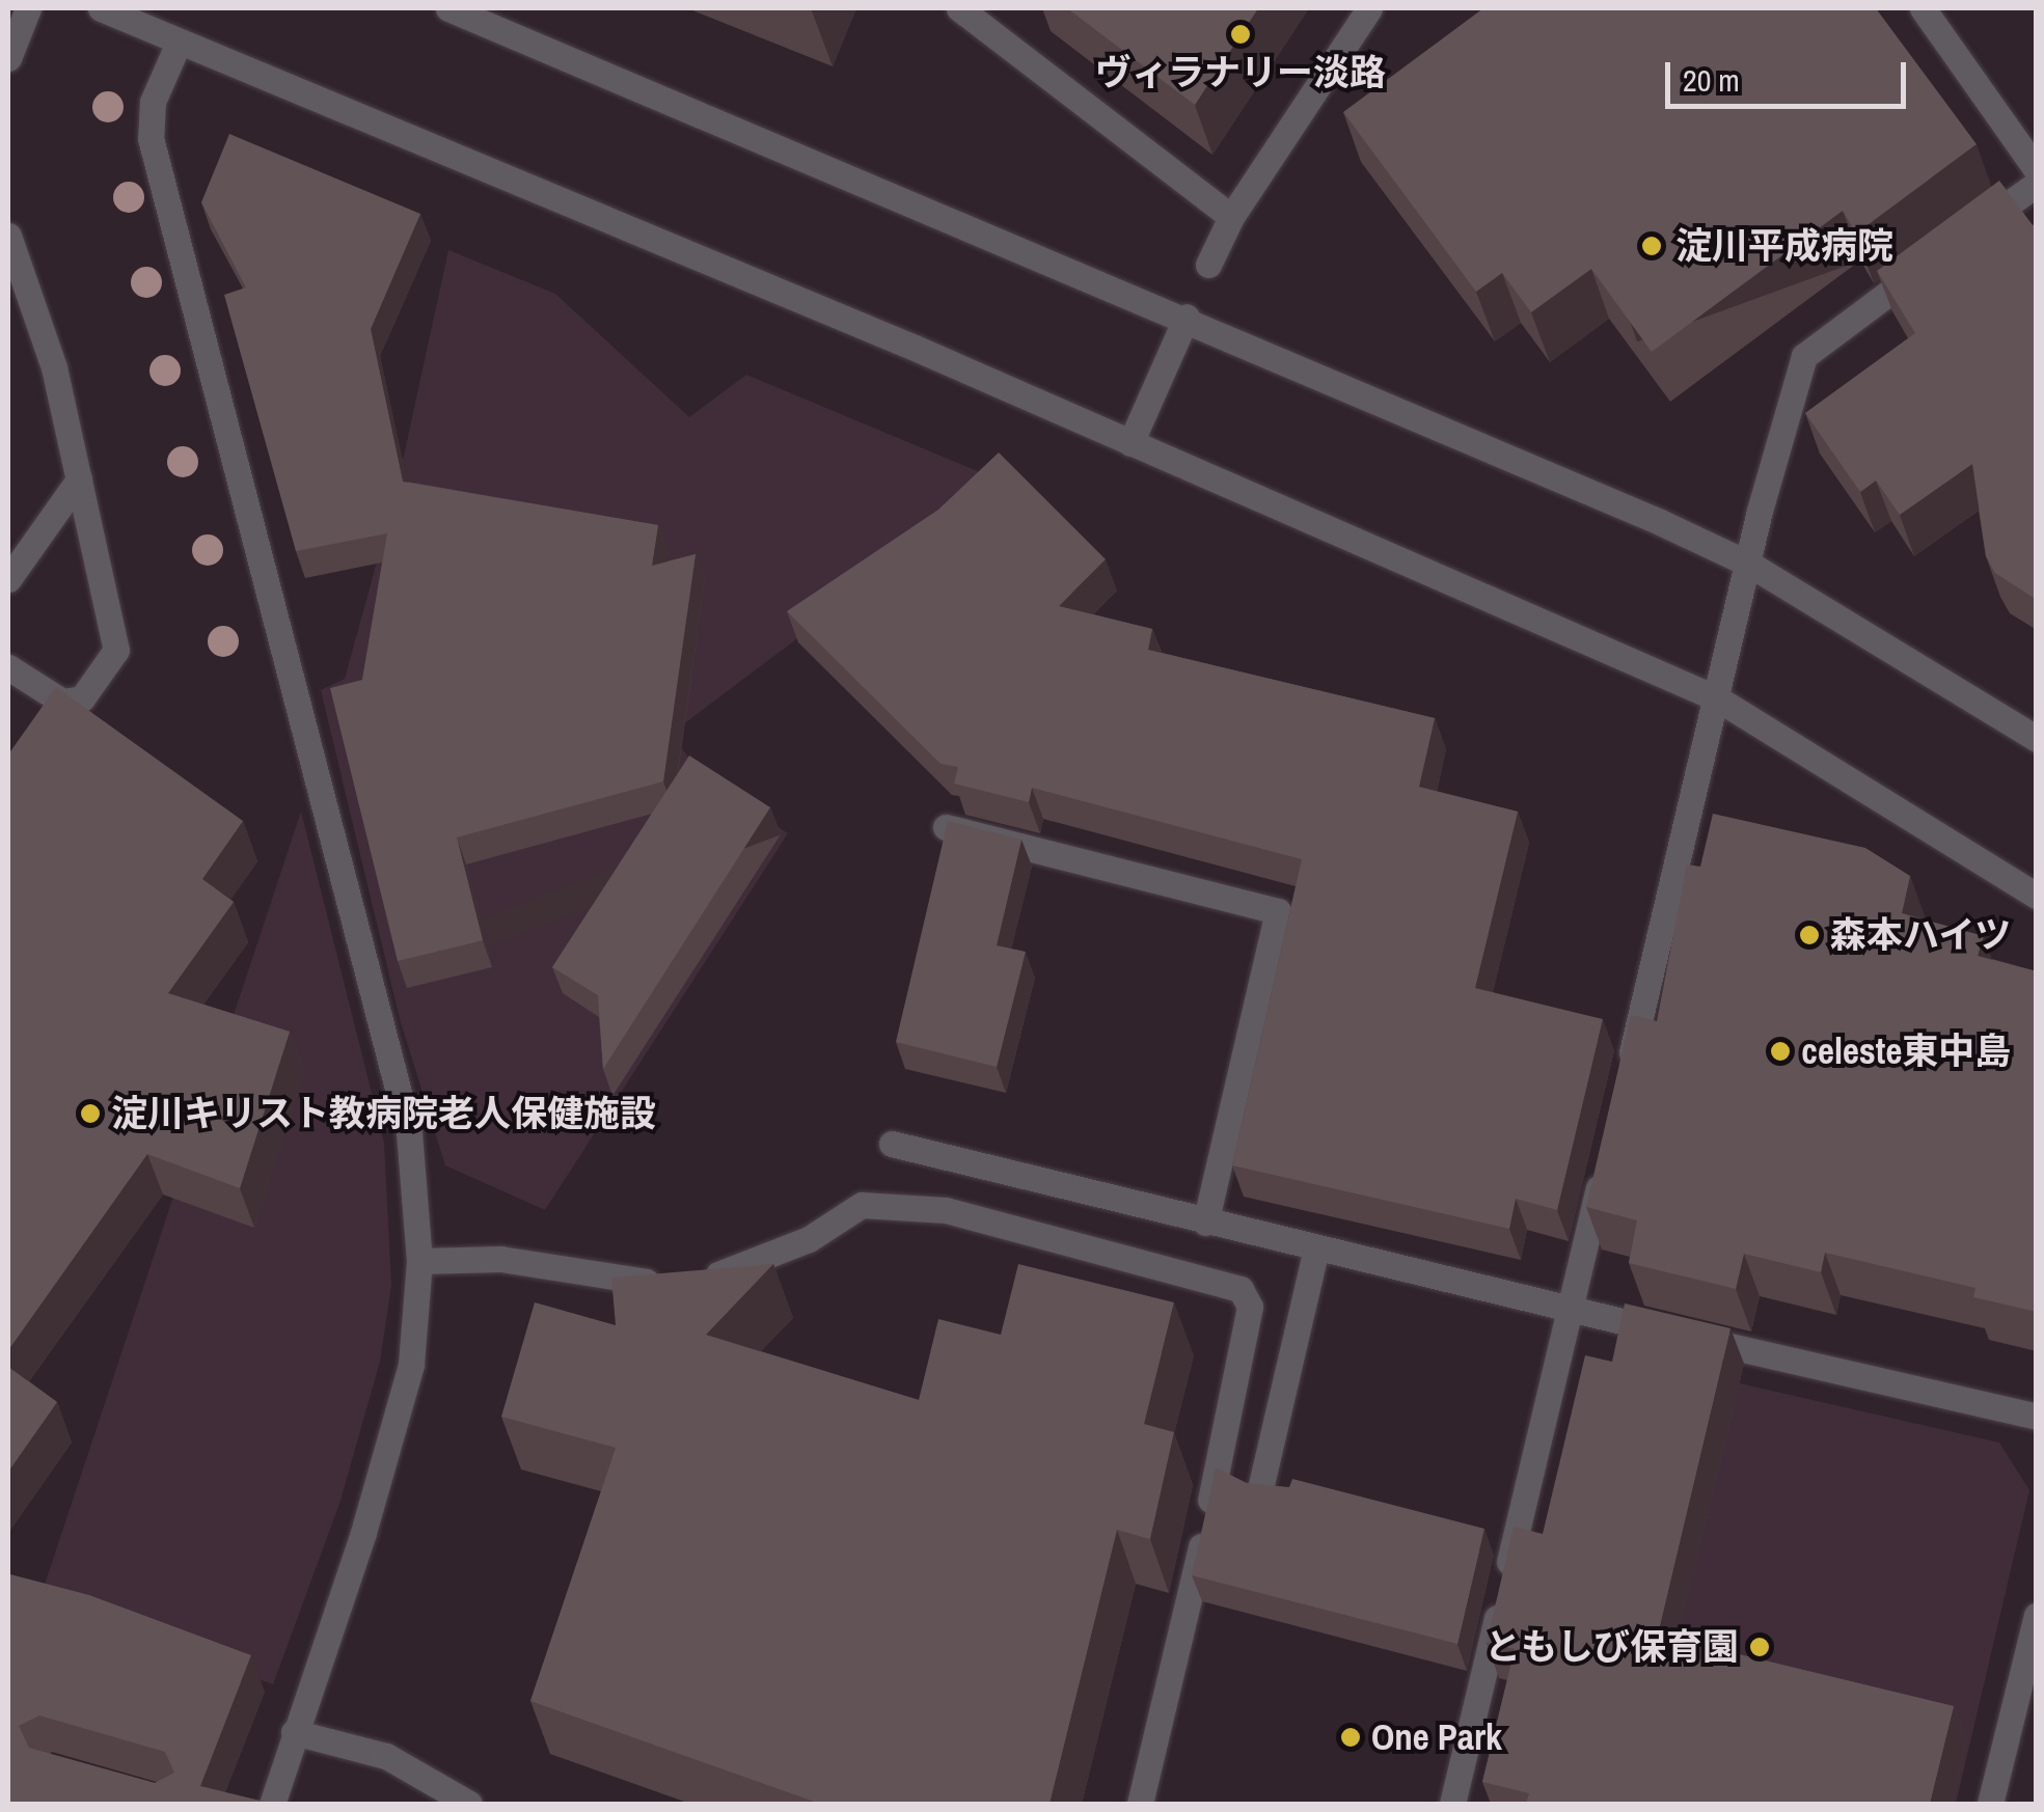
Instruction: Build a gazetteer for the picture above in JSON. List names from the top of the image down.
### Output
{
  "places": [
    "ヴィラナリー淡路",
    "淀川平成病院",
    "森本ハイツ",
    "celeste東中島",
    "淀川キリスト教病院老人保健施設",
    "ともしび保育園",
    "One Park"
  ],
  "scale_bar": "20 m"
}
